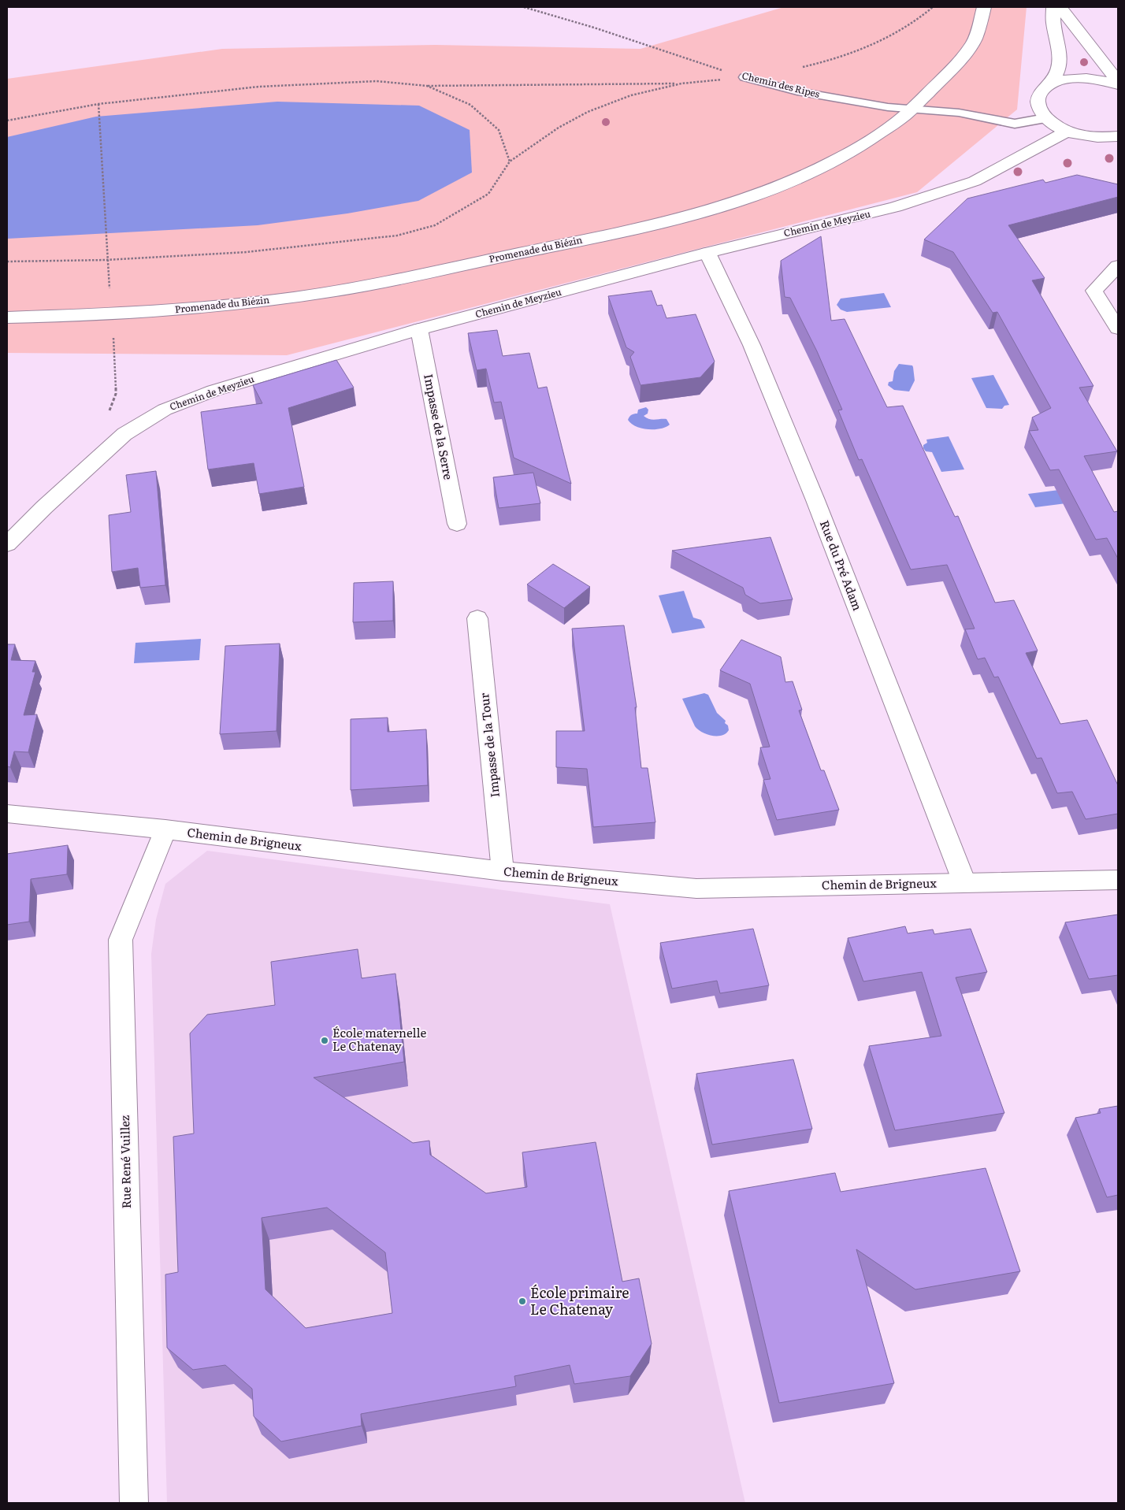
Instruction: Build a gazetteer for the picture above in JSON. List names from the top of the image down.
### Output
{
  "streets": {
    "street": [
      "Chemin de Meyzieu",
      "Promenade du Biézin",
      "Impasse de la Serre",
      "Rue du Pré Adam",
      "Impasse de la Tour",
      "Chemin de Brigneux",
      "Rue René Vuillez"
    ],
    "lane": ["Chemin des Ripes"]
  },
  "crossings": [
    ["Chemin des Ripes", "Promenade du Biézin"],
    ["Chemin de Meyzieu", "Impasse de la Serre"],
    ["Chemin de Meyzieu", "Rue du Pré Adam"],
    ["Rue du Pré Adam", "Chemin de Brigneux"],
    ["Impasse de la Tour", "Chemin de Brigneux"],
    ["Chemin de Brigneux", "Rue René Vuillez"]
  ],
  "places": ["École maternelle Le Chatenay", "École primaire Le Chatenay"]
}
